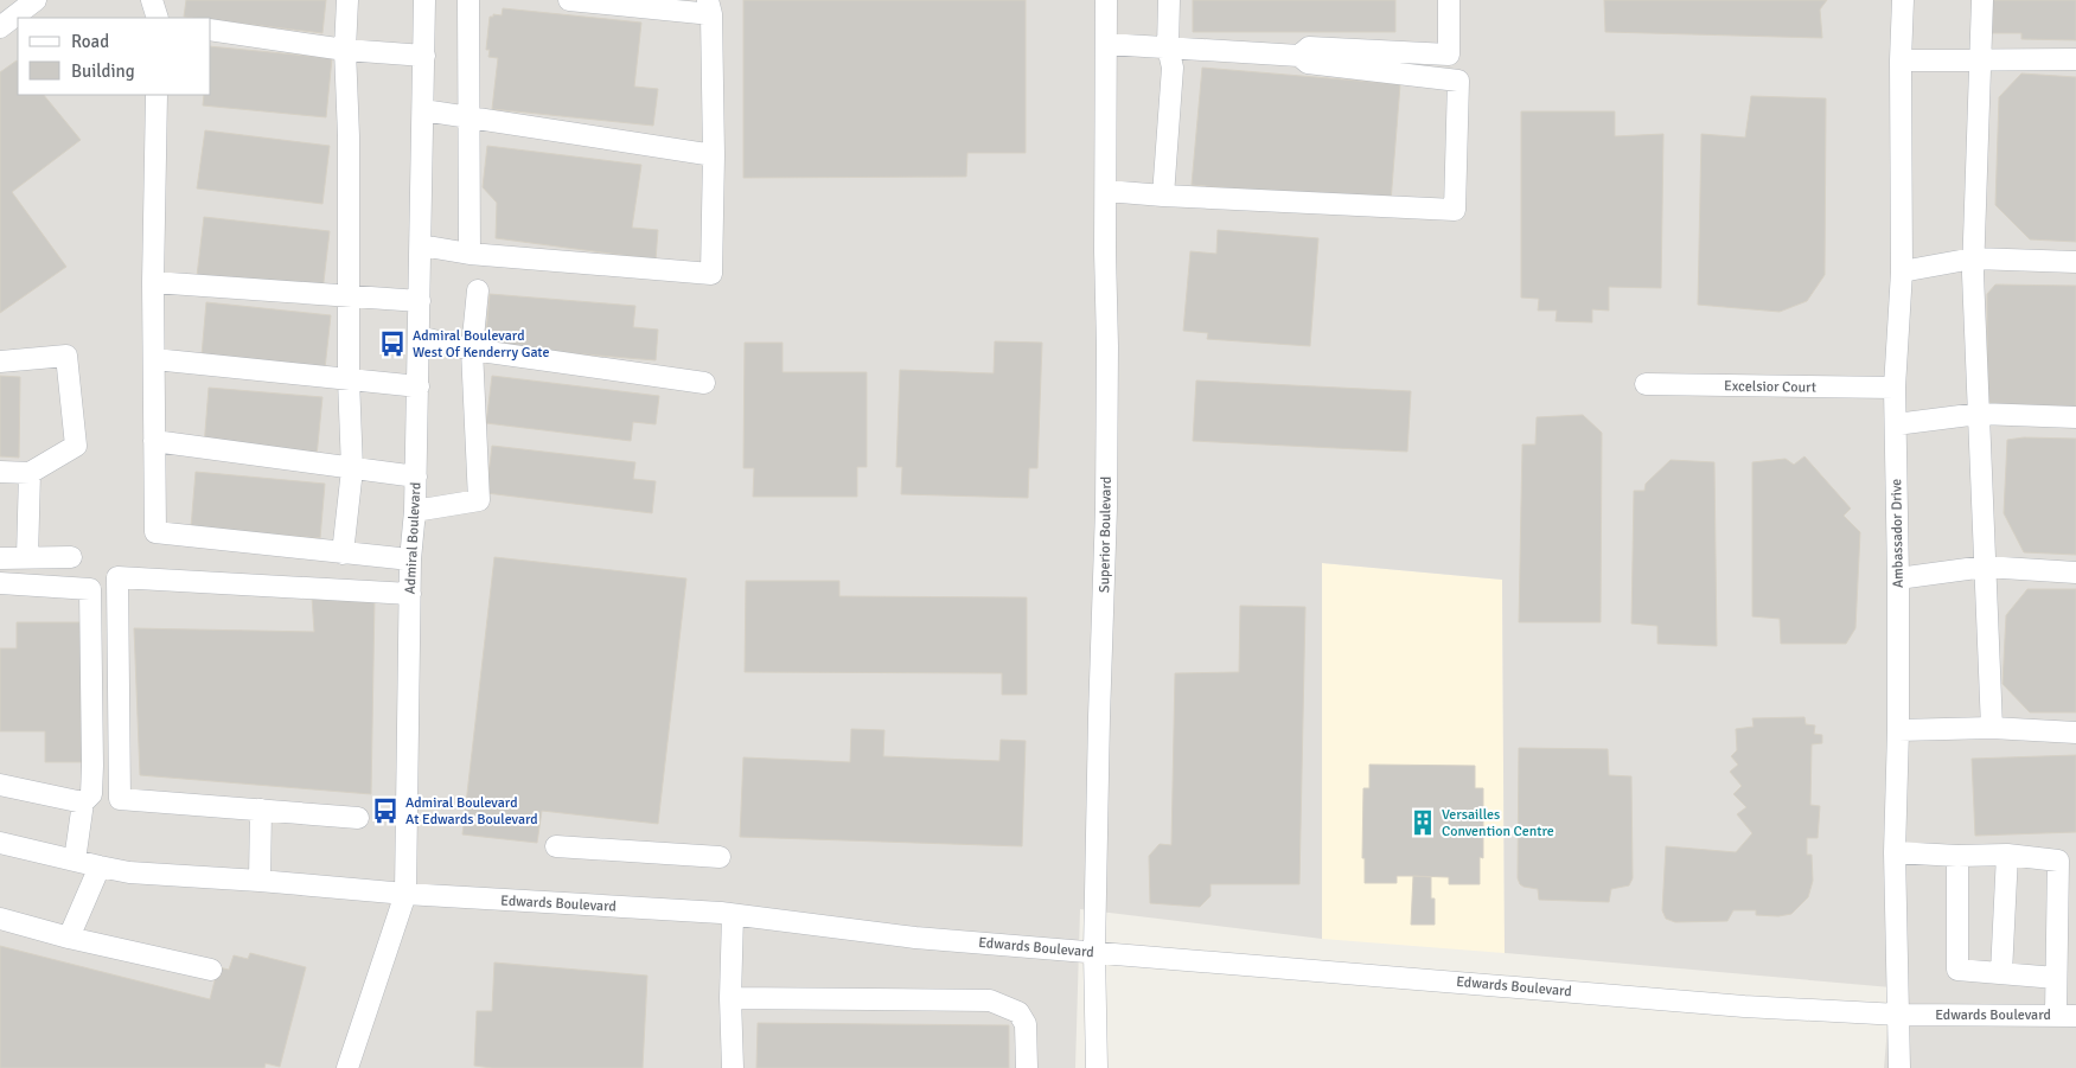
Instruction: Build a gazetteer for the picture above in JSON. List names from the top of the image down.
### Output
{
  "streets": {
    "street": [
      "Excelsior Court",
      "Ambassador Drive",
      "Superior Boulevard",
      "Admiral Boulevard",
      "Edwards Boulevard"
    ]
  },
  "crossings": [
    ["Excelsior Court", "Ambassador Drive"],
    ["Ambassador Drive", "Edwards Boulevard"],
    ["Superior Boulevard", "Edwards Boulevard"],
    ["Admiral Boulevard", "Edwards Boulevard"]
  ],
  "places": {
    "bus stop": ["Admiral Boulevard West Of Kenderry Gate", "Admiral Boulevard At Edwards Boulevard"],
    "building": ["Versailles Convention Centre"]
  },
  "legend": ["Road", "Building"]
}
